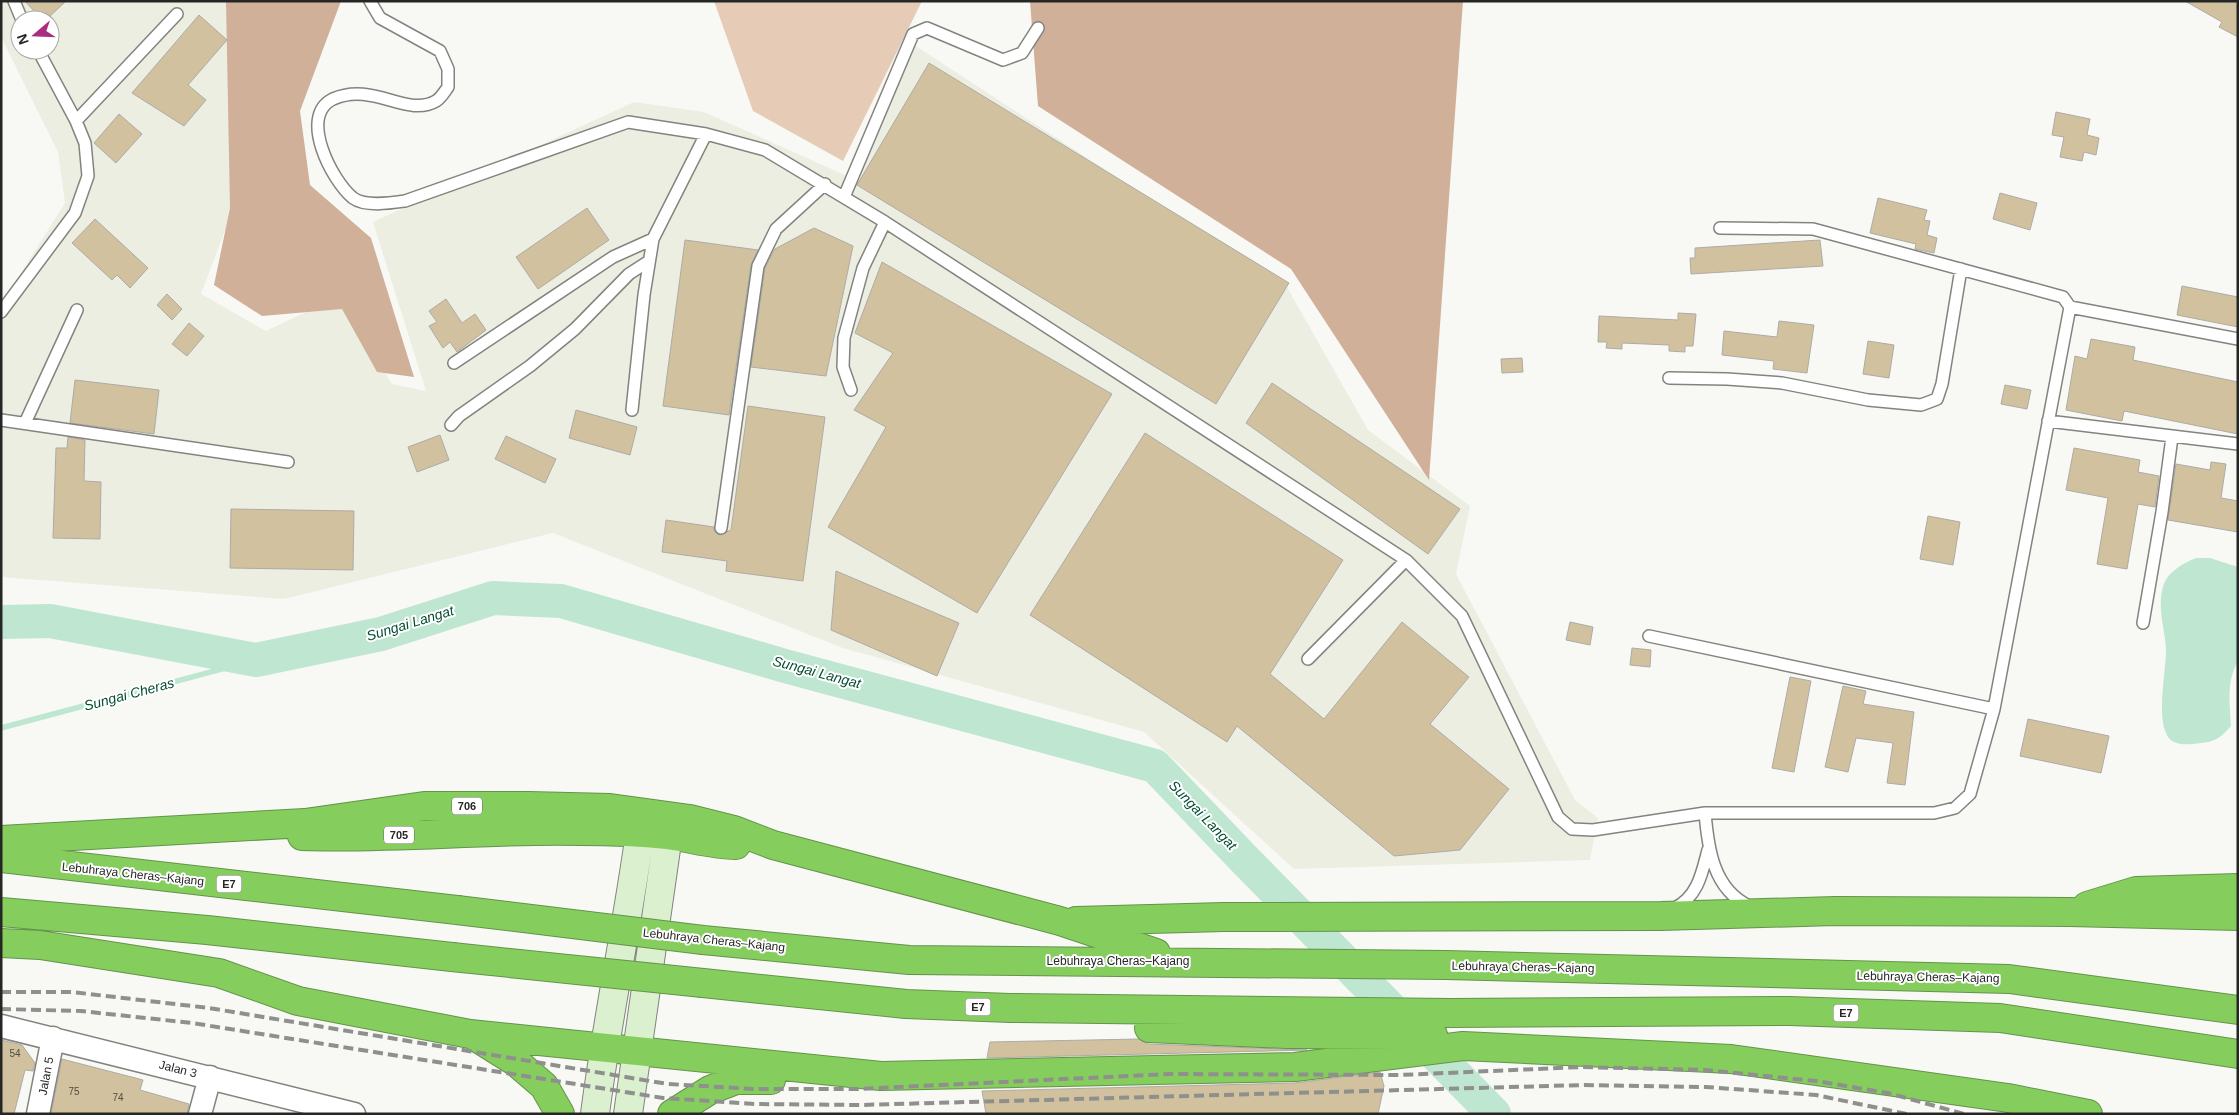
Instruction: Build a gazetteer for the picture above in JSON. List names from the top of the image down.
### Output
{
  "streets": {
    "highway": [
      "706",
      "705",
      "Lebuhraya Cheras–Kajang",
      "E7"
    ],
    "street": ["Jalan 3", "Jalan 5"]
  },
  "crossings": [
    ["706", "705"],
    ["Jalan 3", "Jalan 5"]
  ],
  "water": ["Sungai Langat", "Sungai Cheras"],
  "house_numbers": ["54", "75", "74"],
  "north": "left"
}
